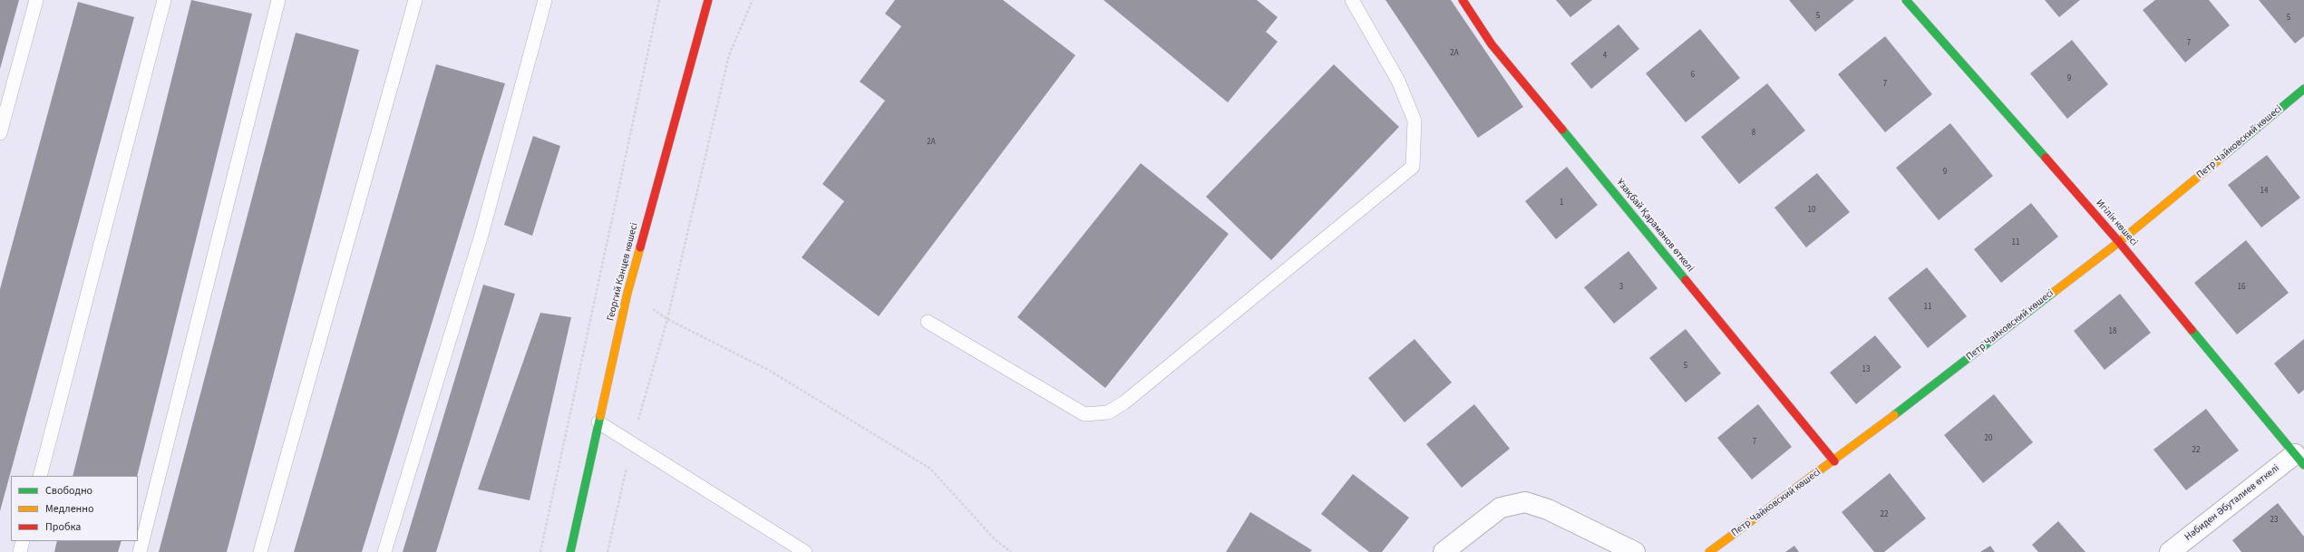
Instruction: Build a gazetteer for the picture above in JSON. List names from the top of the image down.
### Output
{
  "streets": {
    "street": [
      "Петр Чайковский көшесі",
      "Игілік көшесі",
      "Ұзақбай Қараманов өткелі",
      "Георгий Канцев көшесі",
      "Нәбиден Әбуталиев өткелі"
    ]
  },
  "crossings": [
    ["Петр Чайковский көшесі", "Игілік көшесі"],
    ["Петр Чайковский көшесі", "Ұзақбай Қараманов өткелі"],
    ["Игілік көшесі", "Нәбиден Әбуталиев өткелі"]
  ],
  "house_numbers": [
    "5",
    "5",
    "7",
    "2А",
    "4",
    "6",
    "9",
    "7",
    "8",
    "2А",
    "9",
    "14",
    "1",
    "10",
    "11",
    "3",
    "16",
    "11",
    "18",
    "5",
    "13",
    "20",
    "7",
    "22",
    "22",
    "23"
  ],
  "legend": ["Свободно", "Медленно", "Пробка"]
}
